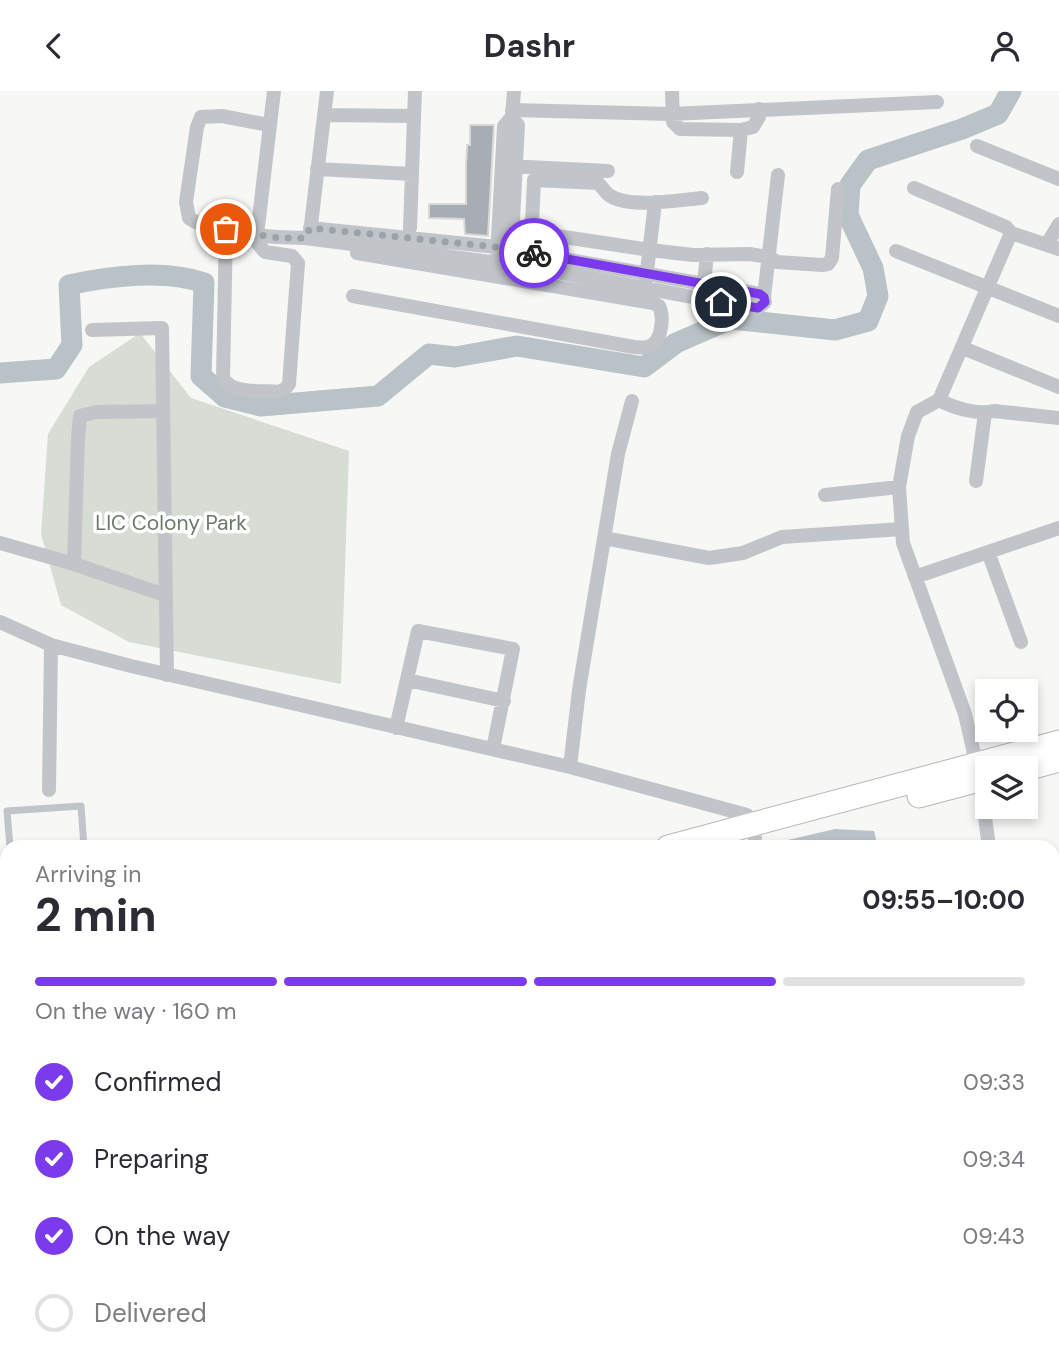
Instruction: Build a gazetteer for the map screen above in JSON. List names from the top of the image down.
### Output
{
  "parks": ["LIC Colony Park"],
  "page": {
    "header": "Dashr",
    "heading": ["2 min", "Arriving in", "09:55–10:00"],
    "bar": "On the way · 160 m",
    "list": [
      ["Confirmed", "09:33"],
      ["Preparing", "09:34"],
      ["On the way", "09:43"],
      "Delivered"
    ]
  }
}
